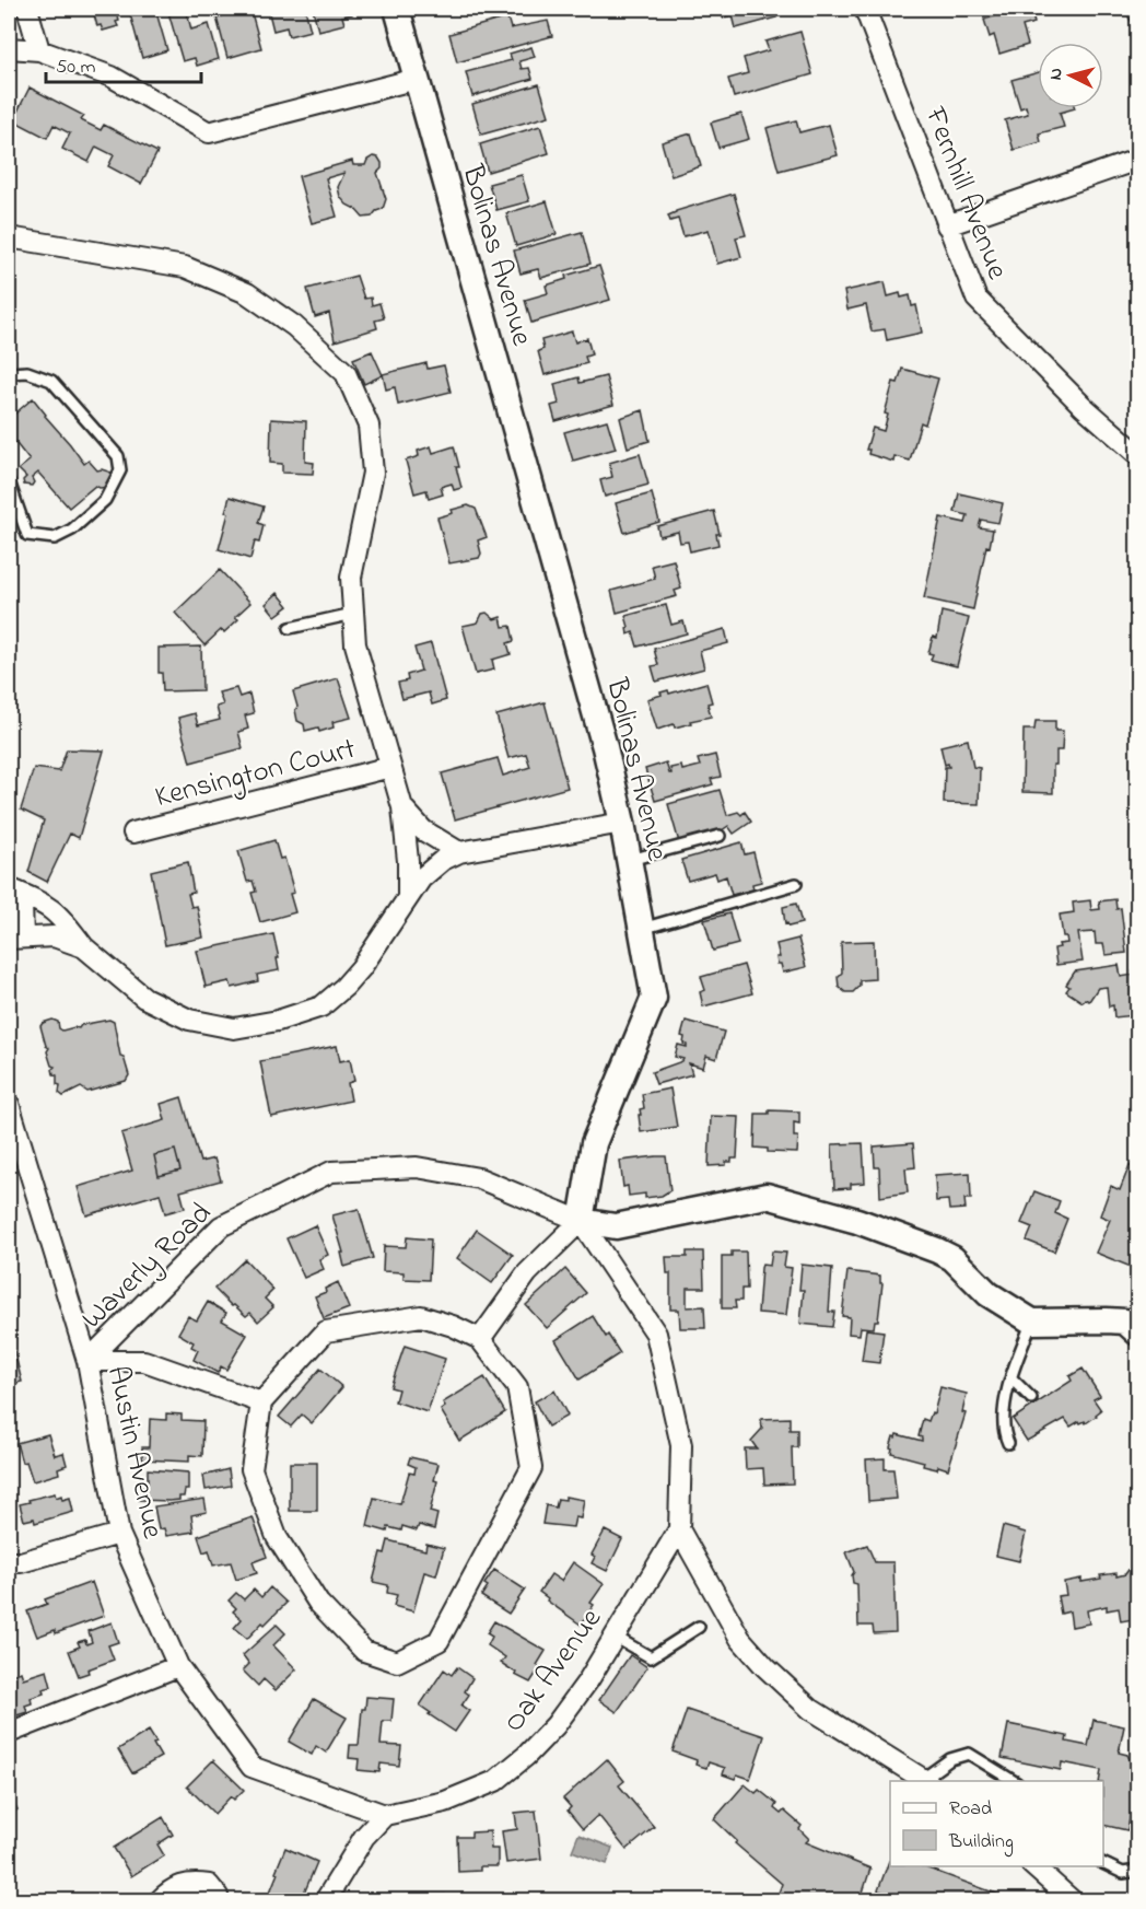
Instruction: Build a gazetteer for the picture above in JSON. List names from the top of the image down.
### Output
{
  "streets": {
    "street": [
      "Fernhill Avenue",
      "Bolinas Avenue",
      "Kensington Court",
      "Waverly Road",
      "Austin Avenue",
      "Oak Avenue"
    ]
  },
  "crossings": [
    ["Bolinas Avenue", "Waverly Road"],
    ["Waverly Road", "Austin Avenue"],
    ["Austin Avenue", "Oak Avenue"]
  ],
  "legend": ["Road", "Building"],
  "scale_bar": "50 m",
  "north": "left"
}
